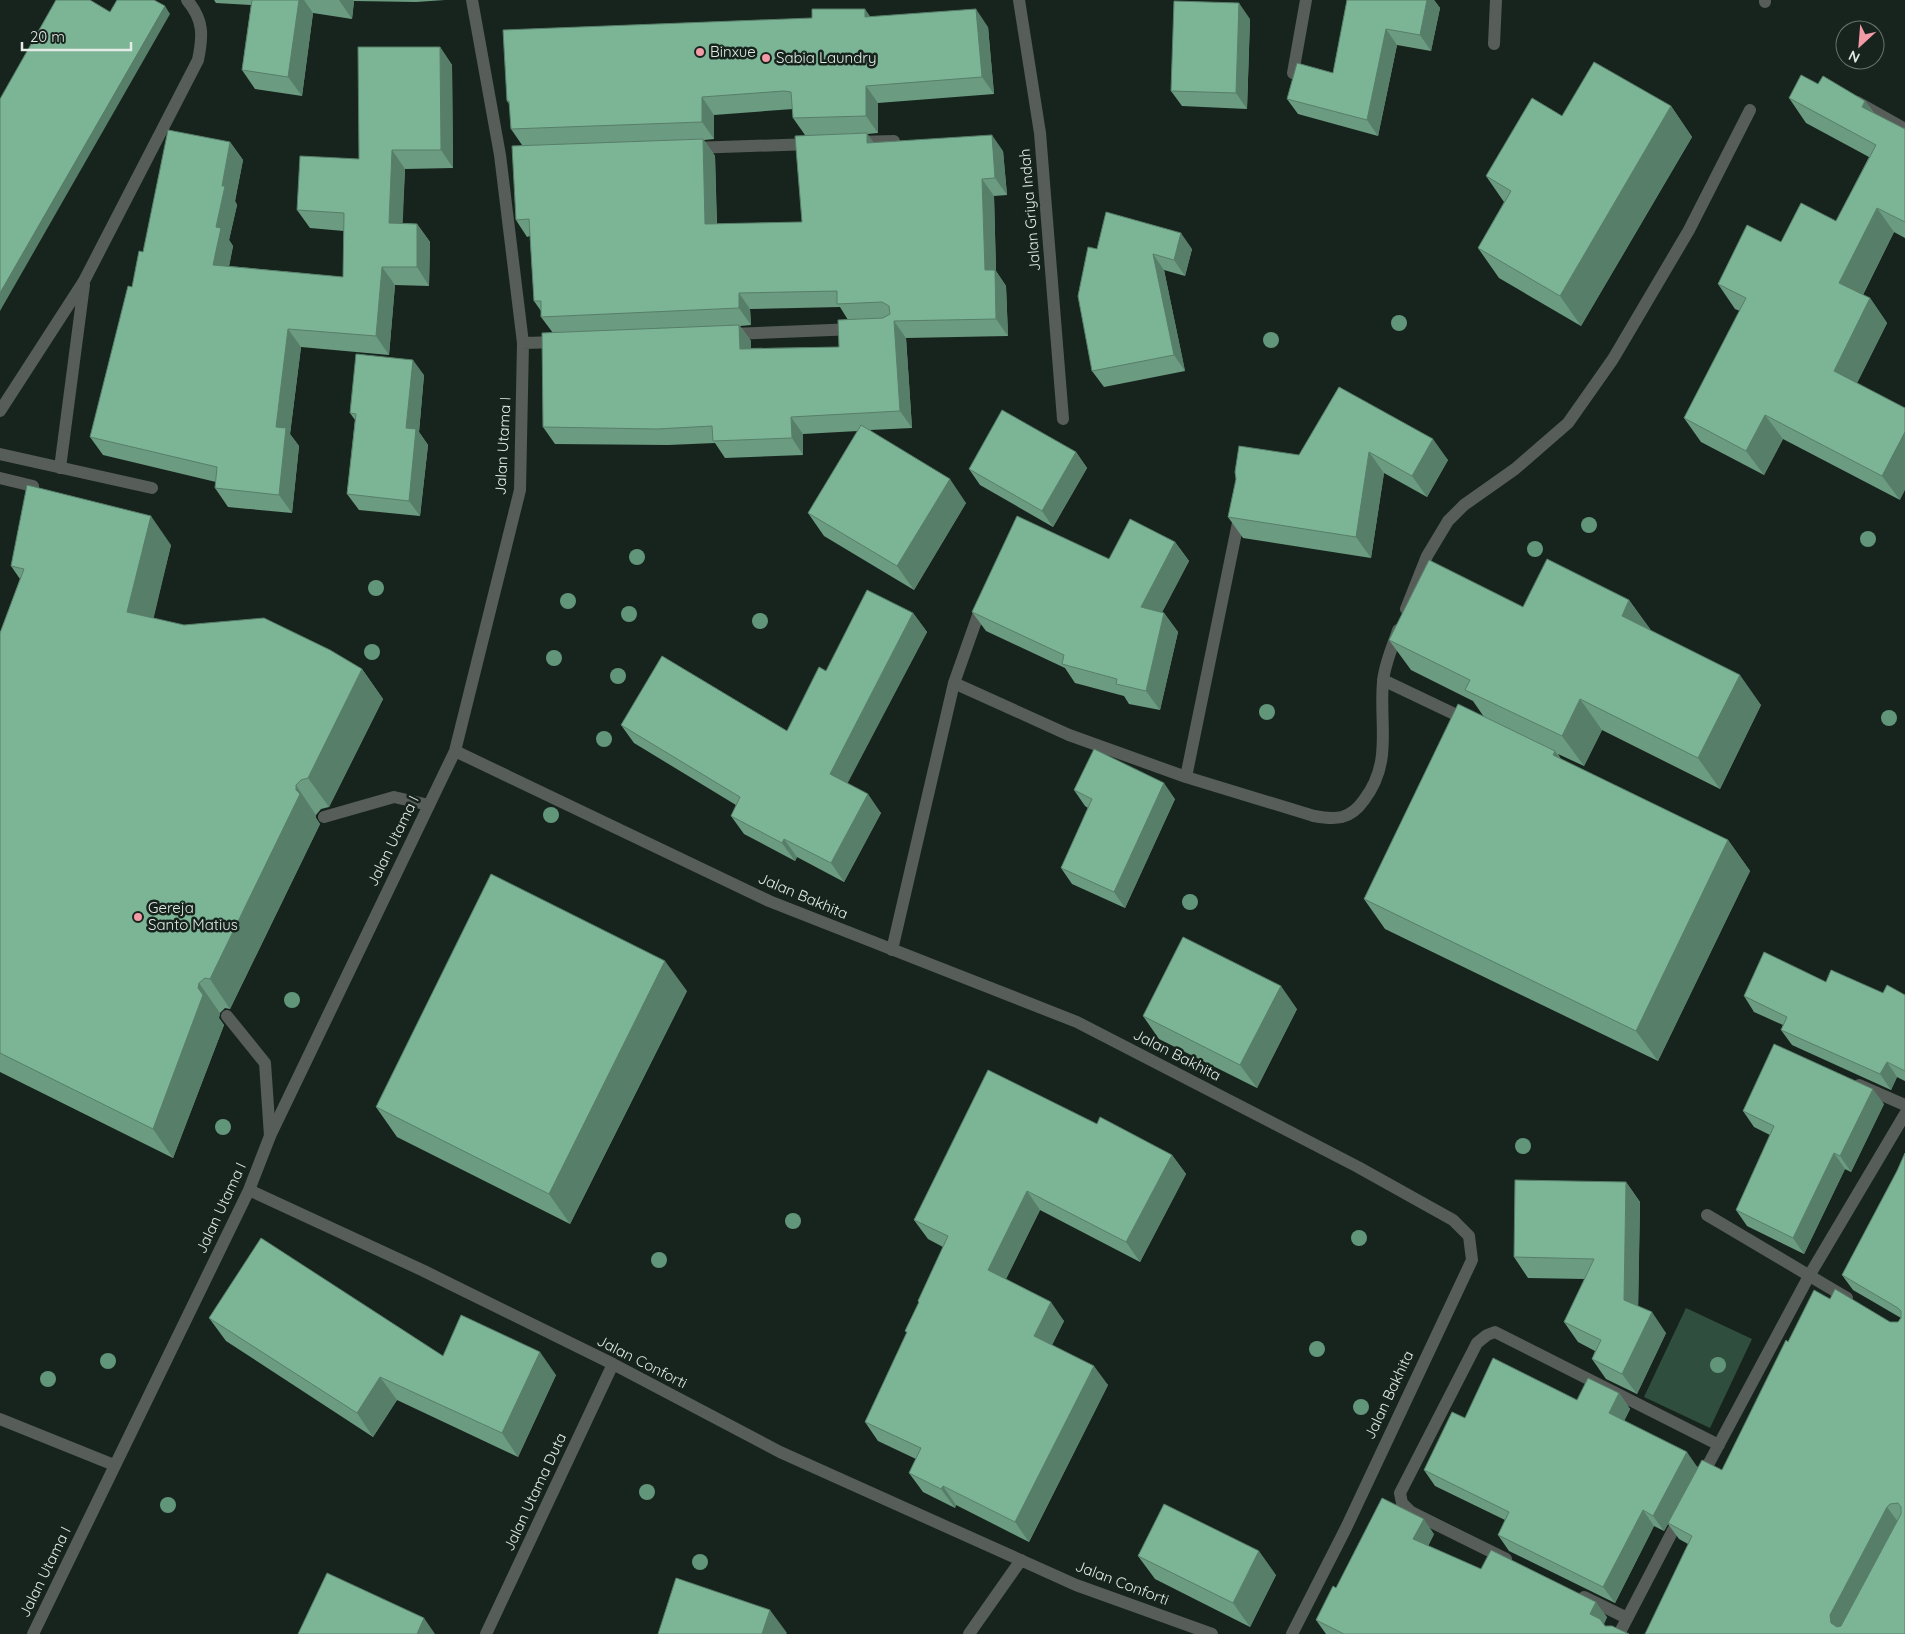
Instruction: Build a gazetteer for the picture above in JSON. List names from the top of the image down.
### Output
{
  "streets": {
    "street": [
      "Jalan Griya Indah",
      "Jalan Utama I",
      "Jalan Bakhita",
      "Jalan Conforti",
      "Jalan Utama Duta"
    ]
  },
  "crossings": [
    ["Jalan Utama I", "Jalan Bakhita"],
    ["Jalan Utama I", "Jalan Conforti"],
    ["Jalan Conforti", "Jalan Utama Duta"]
  ],
  "places": ["Binxue", "Sabia Laundry", "Gereja Santo Matius"],
  "scale_bar": "20 m",
  "north": "bottom left"
}
